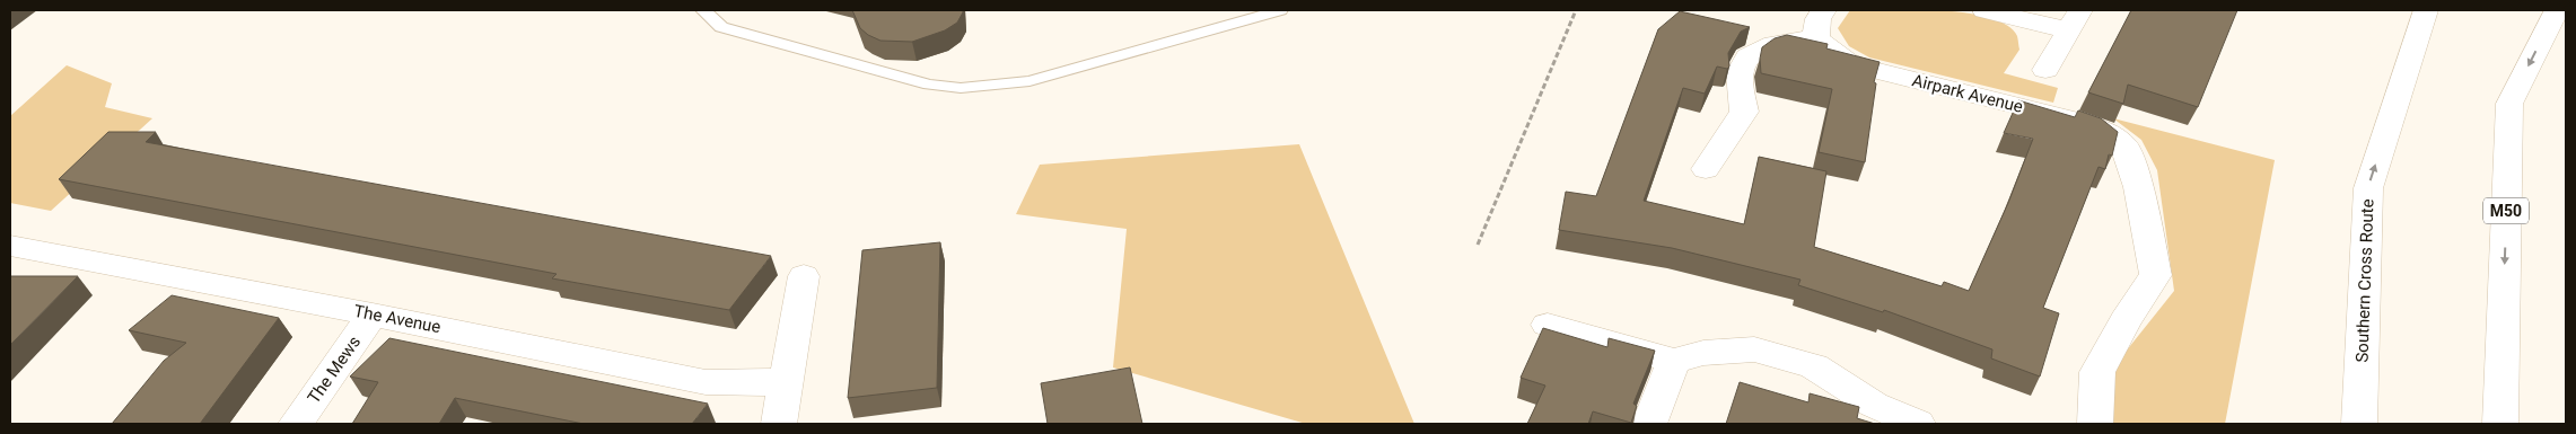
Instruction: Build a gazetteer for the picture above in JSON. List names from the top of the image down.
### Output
{
  "streets": {
    "main road": [
      "Airpark Avenue",
      "M50",
      "Southern Cross Route",
      "The Avenue",
      "The Mews"
    ]
  },
  "crossings": [
    ["The Avenue", "The Mews"]
  ]
}
